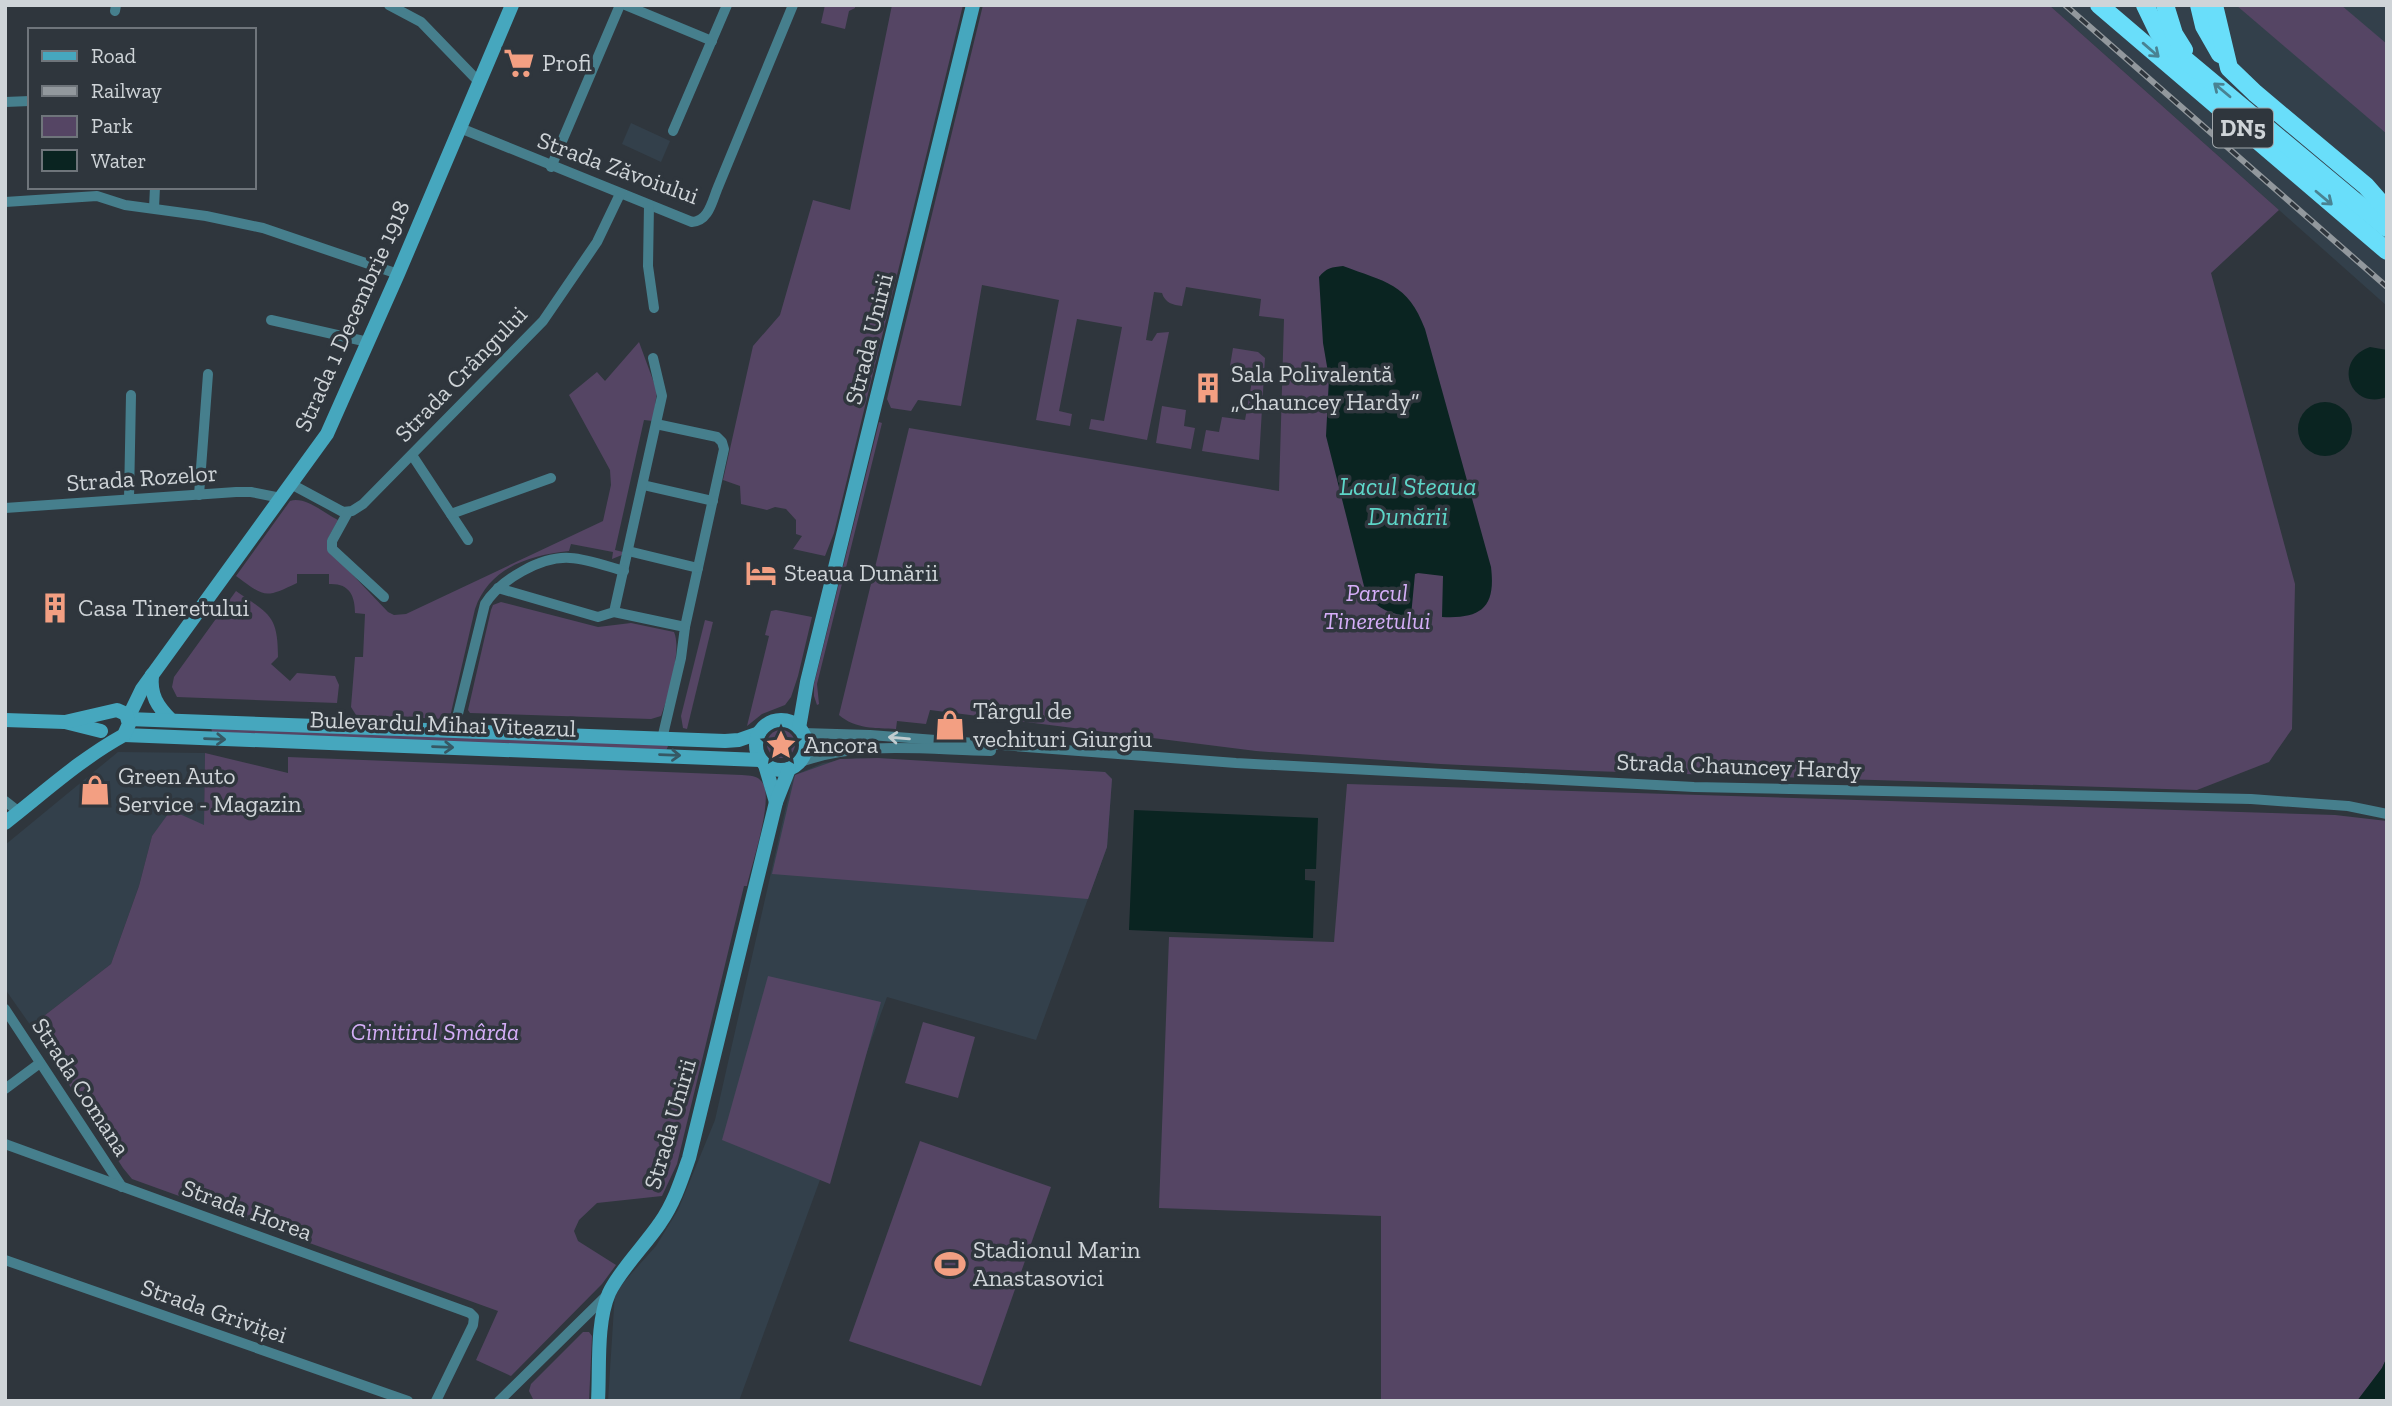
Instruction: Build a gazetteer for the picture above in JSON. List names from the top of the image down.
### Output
{
  "streets": {
    "highway": ["DN5"],
    "main road": ["Strada 1 Decembrie 1918", "Strada Unirii", "Bulevardul Mihai Viteazul"],
    "street": [
      "Strada Zăvoiului",
      "Strada Crângului",
      "Strada Rozelor",
      "Strada Chauncey Hardy",
      "Strada Comana",
      "Strada Horea",
      "Strada Griviței"
    ]
  },
  "crossings": [
    ["Strada Zăvoiului", "Strada 1 Decembrie 1918"],
    ["Strada Zăvoiului", "Strada Crângului"],
    ["Strada 1 Decembrie 1918", "Strada Rozelor"],
    ["Strada 1 Decembrie 1918", "Bulevardul Mihai Viteazul"],
    ["Strada Unirii", "Bulevardul Mihai Viteazul"],
    ["Strada Unirii", "Strada Chauncey Hardy"],
    ["Bulevardul Mihai Viteazul", "Strada Chauncey Hardy"],
    ["Strada Comana", "Strada Horea"]
  ],
  "water": ["Lacul Steaua Dunării"],
  "parks": ["Parcul Tineretului", "Cimitirul Smârda"],
  "places": {
    "supermarket": ["Profi"],
    "building": ["Sala Polivalentă „Chauncey Hardy“", "Casa Tineretului"],
    "hotel": ["Steaua Dunării"],
    "shop": ["Târgul de vechituri Giurgiu", "Green Auto Service - Magazin"],
    "place": ["Ancora"],
    "sports": ["Stadionul Marin Anastasovici"]
  },
  "legend": [
    "Road",
    "Railway",
    "Park",
    "Water"
  ]
}
